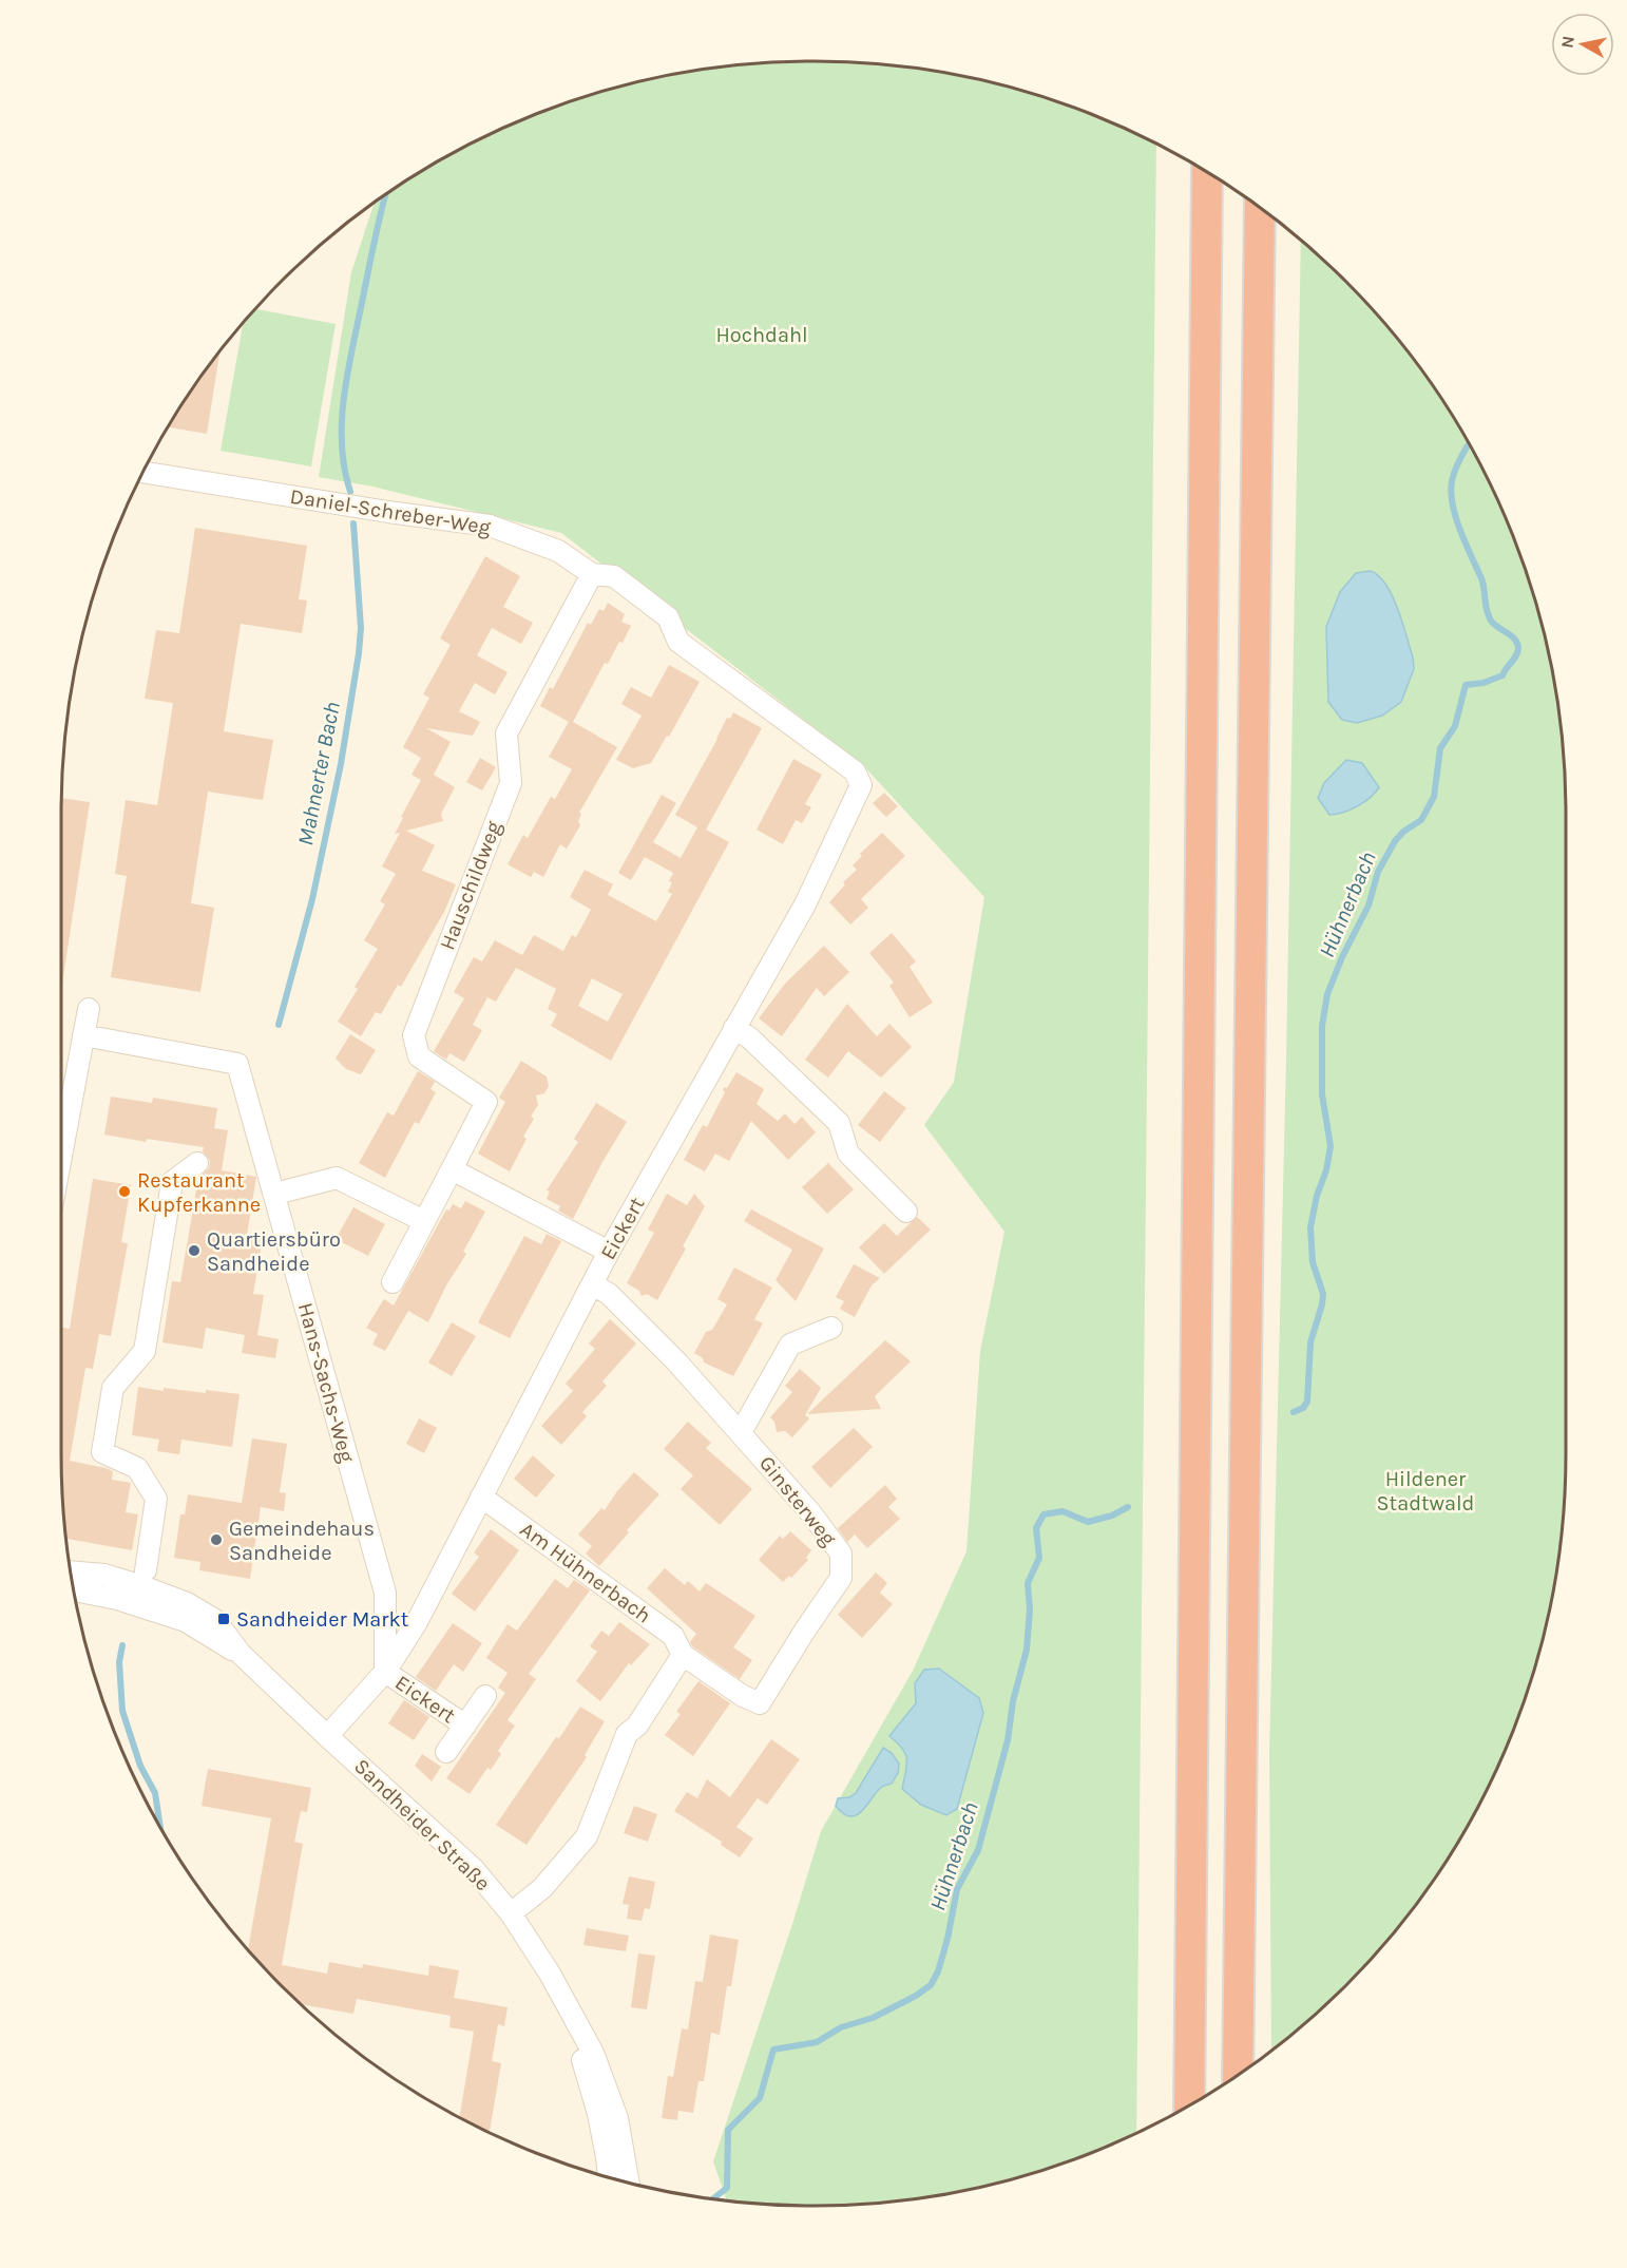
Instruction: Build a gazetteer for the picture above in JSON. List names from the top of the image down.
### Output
{
  "streets": {
    "street": [
      "Daniel-Schreber-Weg",
      "Hauschildweg",
      "Eickert",
      "Hans-Sachs-Weg",
      "Ginsterweg",
      "Am Hühnerbach",
      "Sandheider Straße"
    ]
  },
  "crossings": [
    ["Daniel-Schreber-Weg", "Hauschildweg"],
    ["Daniel-Schreber-Weg", "Eickert"],
    ["Eickert", "Hans-Sachs-Weg"],
    ["Eickert", "Ginsterweg"],
    ["Eickert", "Am Hühnerbach"],
    ["Eickert", "Sandheider Straße"],
    ["Ginsterweg", "Am Hühnerbach"]
  ],
  "water": ["Mahnerter Bach", "Hühnerbach"],
  "parks": ["Hochdahl", "Hildener Stadtwald"],
  "places": {
    "other": ["Restaurant Kupferkanne", "Quartiersbüro Sandheide", "Gemeindehaus Sandheide"],
    "transit": ["Sandheider Markt"]
  },
  "north": "left"
}
